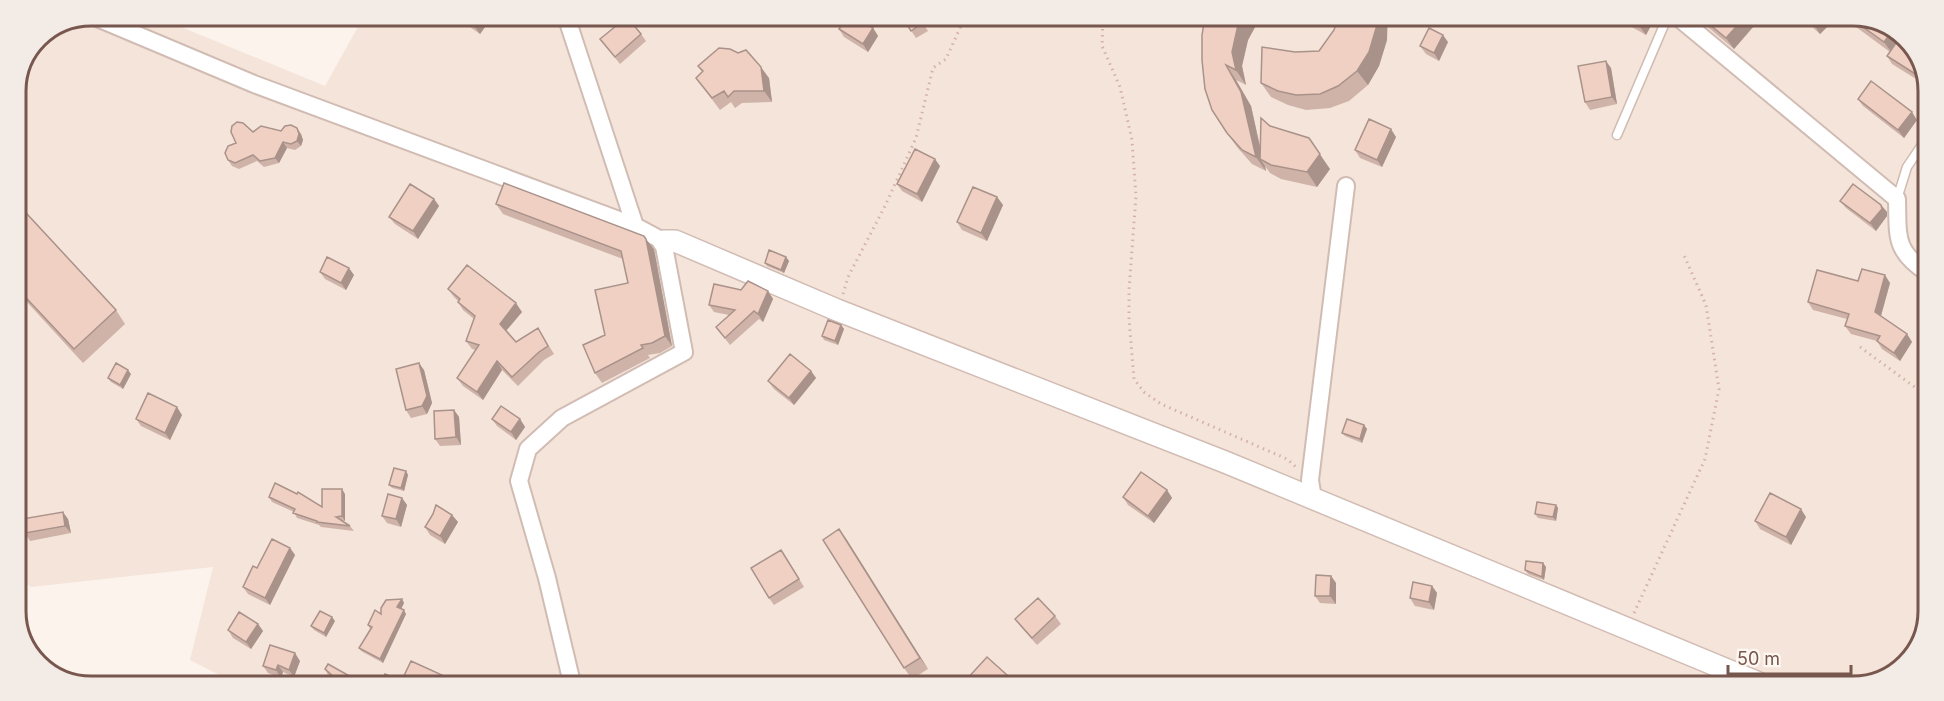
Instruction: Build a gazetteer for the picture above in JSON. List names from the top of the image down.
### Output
{
  "scale_bar": "50 m"
}
